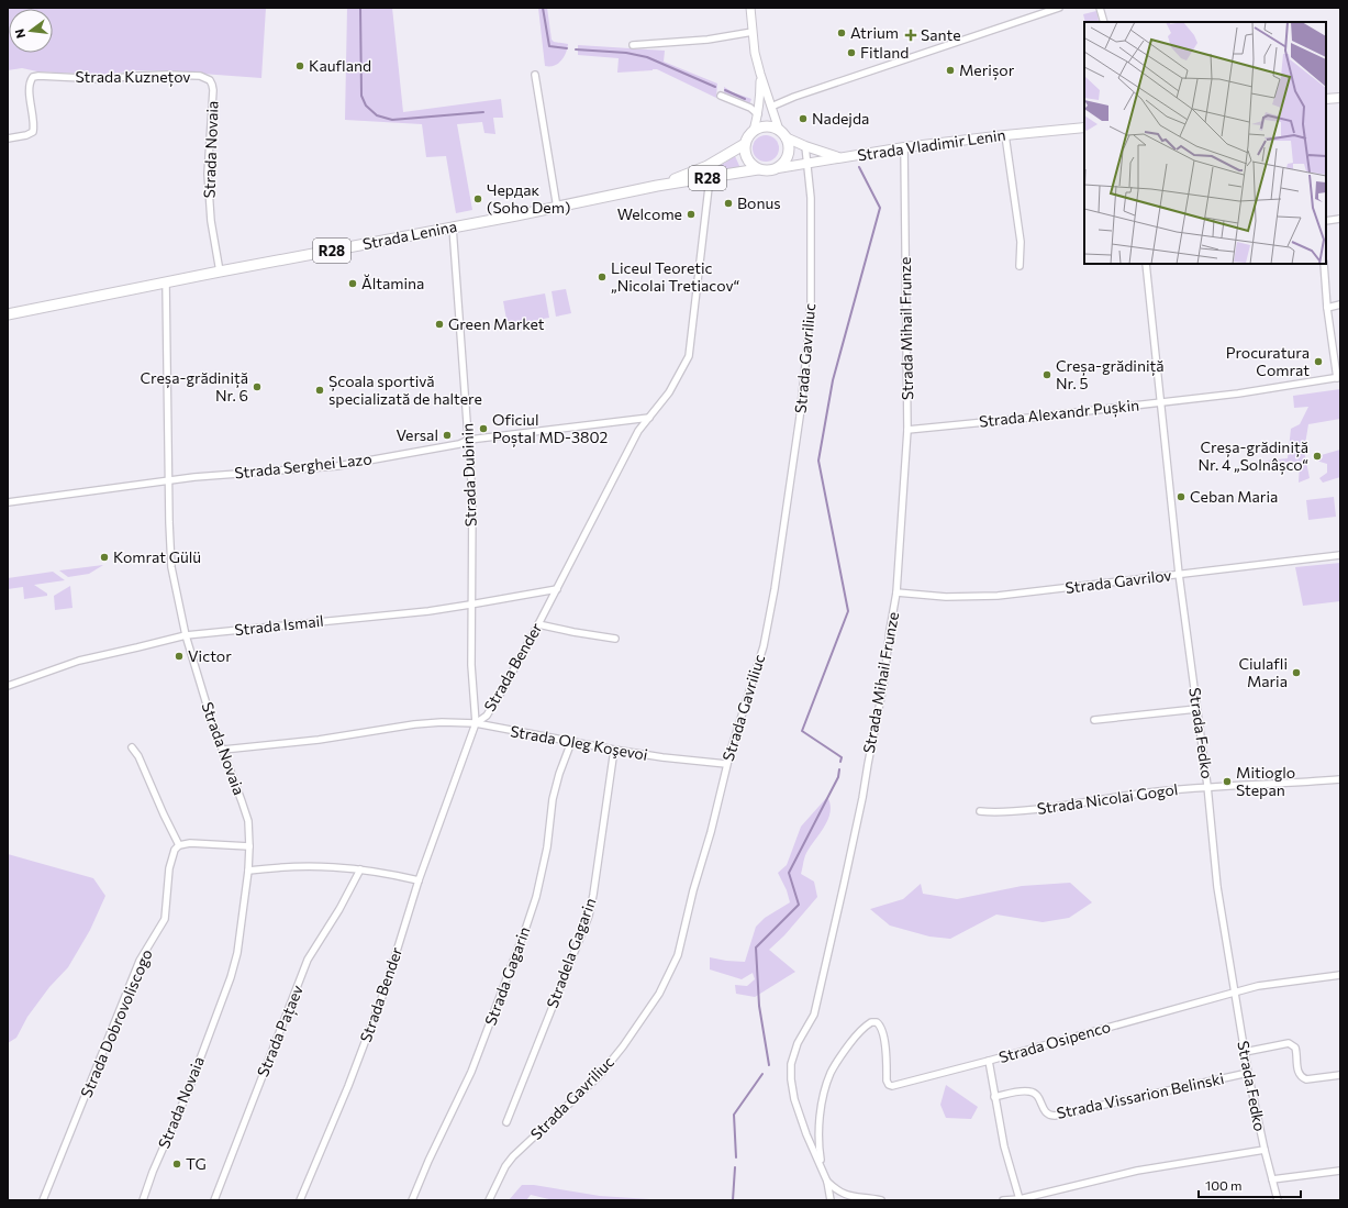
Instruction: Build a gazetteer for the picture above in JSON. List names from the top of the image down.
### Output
{
  "streets": {
    "main road": ["Strada Vladimir Lenin", "R28", "Strada Lenina"],
    "street": [
      "Strada Kuznețov",
      "Strada Novaia",
      "Strada Mihail Frunze",
      "Strada Gavriliuc",
      "Strada Alexandr Pușkin",
      "Strada Serghei Lazo",
      "Strada Dubinin",
      "Strada Gavrilov",
      "Strada Ismail",
      "Strada Bender",
      "Strada Fedko",
      "Strada Oleg Koşevoi",
      "Strada Nicolai Gogol",
      "Stradela Gagarin",
      "Strada Gagarin",
      "Strada Dobrovoliscogo",
      "Strada Pațaev",
      "Strada Osipenco",
      "Strada Vissarion Belinski"
    ]
  },
  "crossings": [
    ["Strada Kuznețov", "Strada Novaia"],
    ["Strada Vladimir Lenin", "R28"],
    ["Strada Vladimir Lenin", "Strada Mihail Frunze"],
    ["Strada Vladimir Lenin", "Strada Gavriliuc"],
    ["Strada Novaia", "Strada Lenina"],
    ["Strada Novaia", "Strada Serghei Lazo"],
    ["Strada Novaia", "Strada Ismail"],
    ["Strada Novaia", "Strada Oleg Koşevoi"],
    ["R28", "Strada Lenina"],
    ["R28", "Strada Bender"],
    ["Strada Lenina", "Strada Dubinin"],
    ["Strada Mihail Frunze", "Strada Alexandr Pușkin"],
    ["Strada Mihail Frunze", "Strada Gavrilov"],
    ["Strada Mihail Frunze", "Strada Osipenco"],
    ["Strada Gavriliuc", "Strada Oleg Koşevoi"],
    ["Strada Alexandr Pușkin", "Strada Fedko"],
    ["Strada Serghei Lazo", "Strada Dubinin"],
    ["Strada Serghei Lazo", "Strada Bender"],
    ["Strada Dubinin", "Strada Ismail"],
    ["Strada Dubinin", "Strada Bender"],
    ["Strada Dubinin", "Strada Oleg Koşevoi"],
    ["Strada Gavrilov", "Strada Fedko"],
    ["Strada Ismail", "Strada Bender"],
    ["Strada Bender", "Strada Oleg Koşevoi"],
    ["Strada Fedko", "Strada Nicolai Gogol"],
    ["Strada Fedko", "Strada Osipenco"],
    ["Strada Fedko", "Strada Vissarion Belinski"],
    ["Strada Oleg Koşevoi", "Stradela Gagarin"],
    ["Strada Oleg Koşevoi", "Strada Gagarin"]
  ],
  "places": {
    "other": [
      "Atrium",
      "Fitland",
      "Kaufland",
      "Merișor",
      "Nadejda",
      "Чердак (Soho Dem)",
      "Bonus",
      "Welcome",
      "Liceul Teoretic „Nicolai Tretiacov“",
      "Ăltamina",
      "Green Market",
      "Procuratura Comrat",
      "Creșa-grădiniță Nr. 5",
      "Creșa-grădiniță Nr. 6",
      "Școala sportivă specializată de haltere",
      "Oficiul Poștal MD-3802",
      "Versal",
      "Creșa-grădiniță Nr. 4 „Solnâșco“",
      "Ceban Maria",
      "Komrat Gülü",
      "Victor",
      "Ciulafli Maria",
      "Mitioglo Stepan",
      "TG"
    ],
    "health": ["Sante"]
  },
  "scale_bar": "100 m",
  "north": "left"
}
